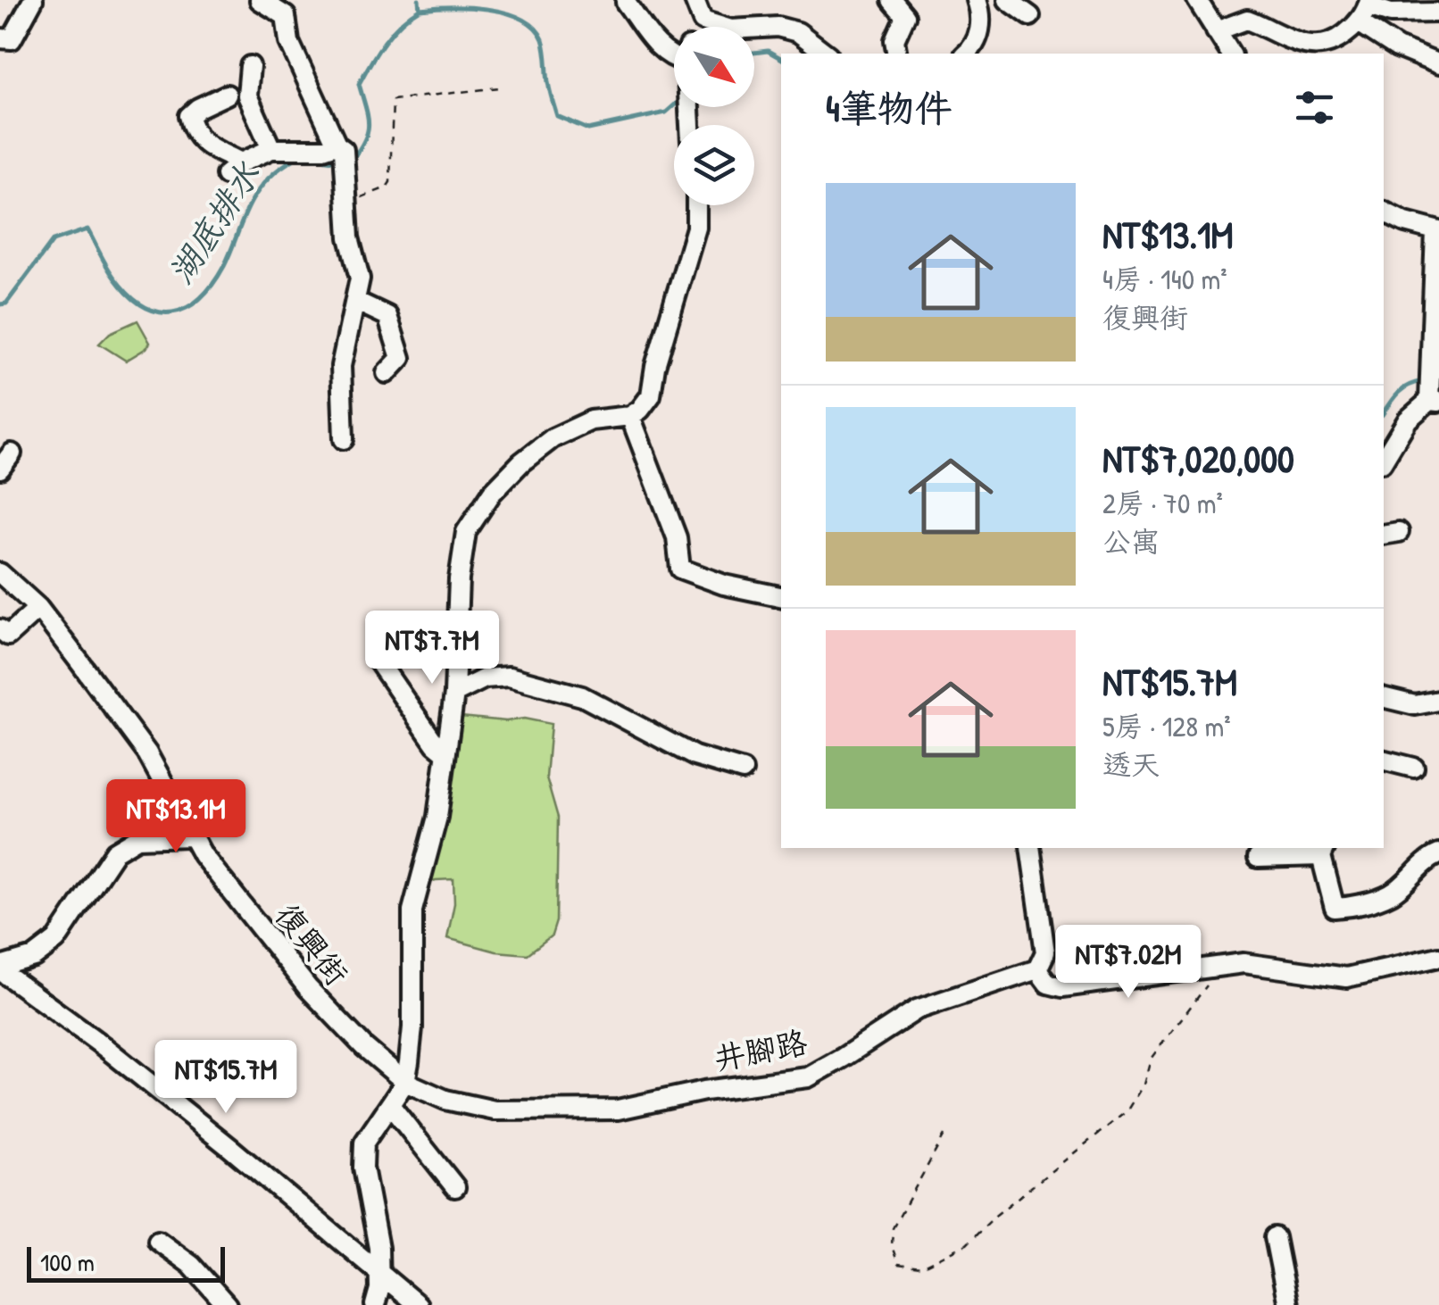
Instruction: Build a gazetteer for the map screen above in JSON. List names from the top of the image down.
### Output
{
  "streets": {
    "street": ["復興街", "井腳路"]
  },
  "crossings": [
    ["復興街", "井腳路"]
  ],
  "water": ["湖底排水"],
  "scale_bar": "100 m",
  "north": "bottom right",
  "page": {
    "heading": "4筆物件",
    "list": [
      {
        "name": "NT$13.1M",
        "note": "4房 · 140 m² · 復興街"
      },
      {
        "name": "NT$7,020,000",
        "note": "2房 · 70 m² · 公寓"
      },
      {
        "name": "NT$15.7M",
        "note": "5房 · 128 m² · 透天"
      }
    ],
    "price": [
      "NT$7.7M",
      "NT$13.1M",
      "NT$7.02M",
      "NT$15.7M"
    ],
    "scale": "100 m"
  }
}
